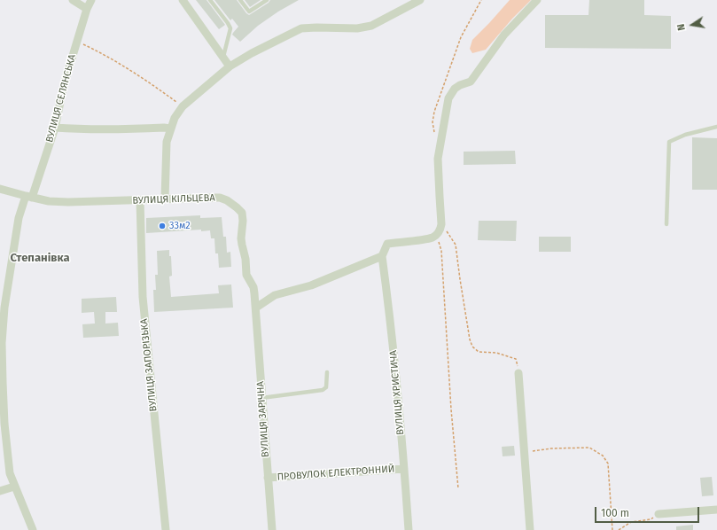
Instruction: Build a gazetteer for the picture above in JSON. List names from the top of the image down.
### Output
{
  "streets": {
    "street": [
      "ВУЛИЦЯ СЕЛЯНСЬКА",
      "ВУЛИЦЯ КІЛЬЦЕВА",
      "ВУЛИЦЯ ЗАПОРІЗЬКА",
      "ВУЛИЦЯ ХРИСТИЧА",
      "ВУЛИЦЯ ЗАРІЧНА",
      "ПРОВУЛОК ЕЛЕКТРОННИЙ"
    ]
  },
  "crossings": [
    ["ВУЛИЦЯ СЕЛЯНСЬКА", "ВУЛИЦЯ КІЛЬЦЕВА"],
    ["ВУЛИЦЯ КІЛЬЦЕВА", "ВУЛИЦЯ ЗАПОРІЗЬКА"],
    ["ВУЛИЦЯ КІЛЬЦЕВА", "ВУЛИЦЯ ЗАРІЧНА"],
    ["ВУЛИЦЯ ХРИСТИЧА", "ПРОВУЛОК ЕЛЕКТРОННИЙ"],
    ["ВУЛИЦЯ ЗАРІЧНА", "ПРОВУЛОК ЕЛЕКТРОННИЙ"]
  ],
  "districts": ["Степанівка"],
  "places": ["33м2"],
  "scale_bar": "100 m",
  "north": "left"
}
